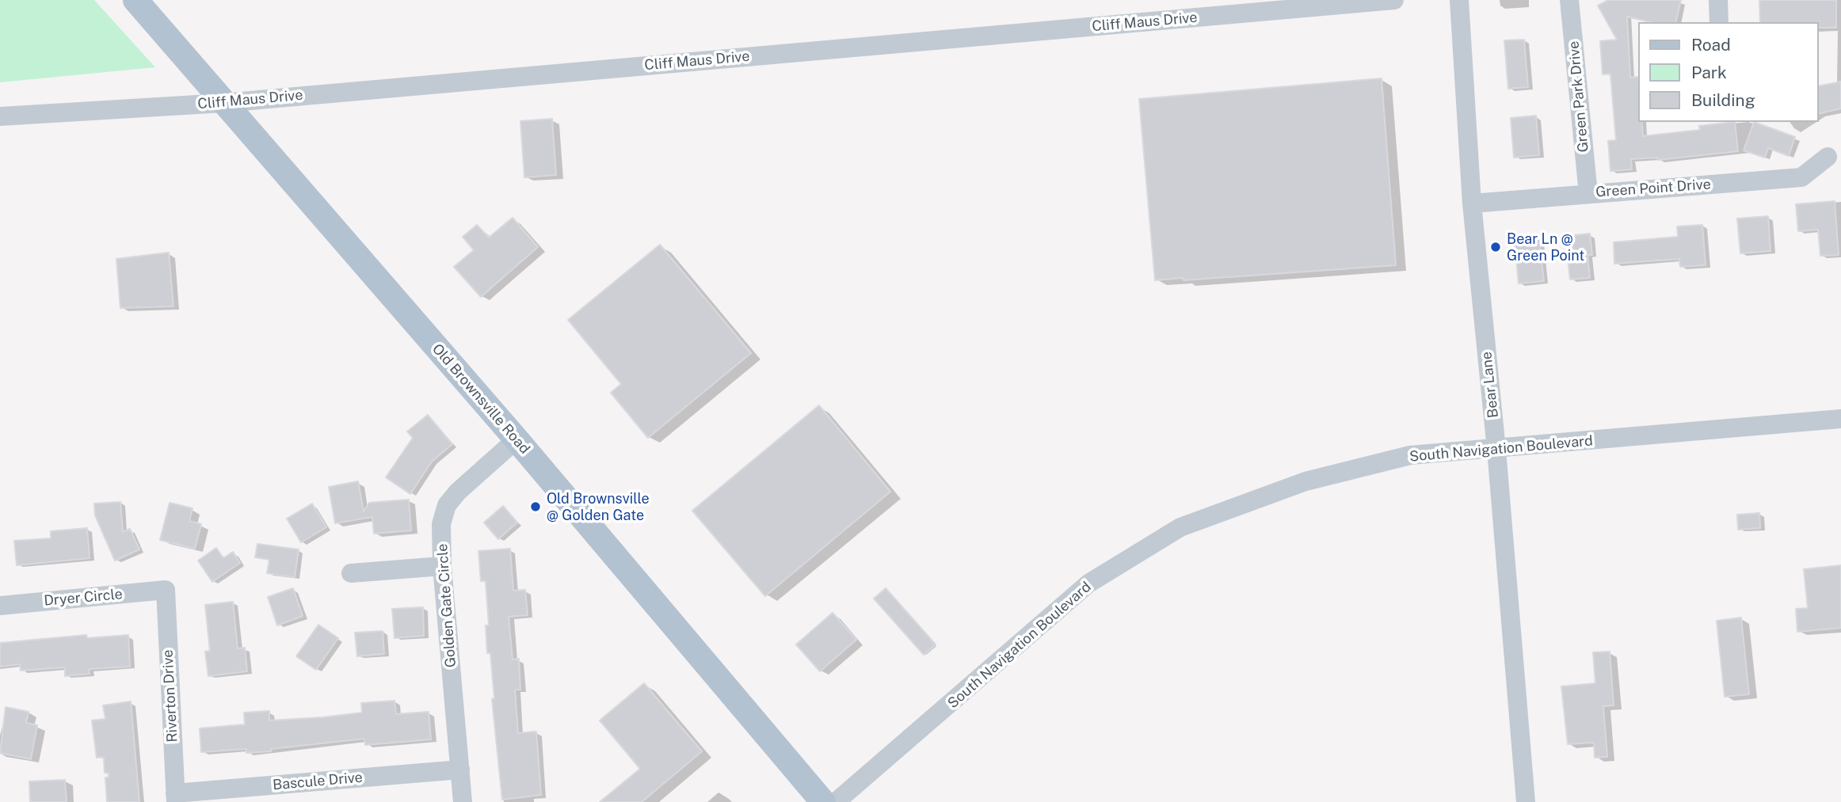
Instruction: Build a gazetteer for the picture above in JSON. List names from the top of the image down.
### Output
{
  "streets": {
    "main road": ["Old Brownsville Road"],
    "street": [
      "Cliff Maus Drive",
      "Green Park Drive",
      "Green Point Drive",
      "Bear Lane",
      "South Navigation Boulevard",
      "Dryer Circle",
      "Golden Gate Circle",
      "Riverton Drive",
      "Bascule Drive"
    ]
  },
  "crossings": [
    ["Cliff Maus Drive", "Old Brownsville Road"],
    ["Green Park Drive", "Green Point Drive"],
    ["Green Point Drive", "Bear Lane"],
    ["Bear Lane", "South Navigation Boulevard"],
    ["Old Brownsville Road", "Golden Gate Circle"],
    ["Dryer Circle", "Riverton Drive"],
    ["Golden Gate Circle", "Bascule Drive"],
    ["Riverton Drive", "Bascule Drive"]
  ],
  "places": ["Bear Ln @ Green Point", "Old Brownsville @ Golden Gate"],
  "legend": ["Road", "Park", "Building"]
}
